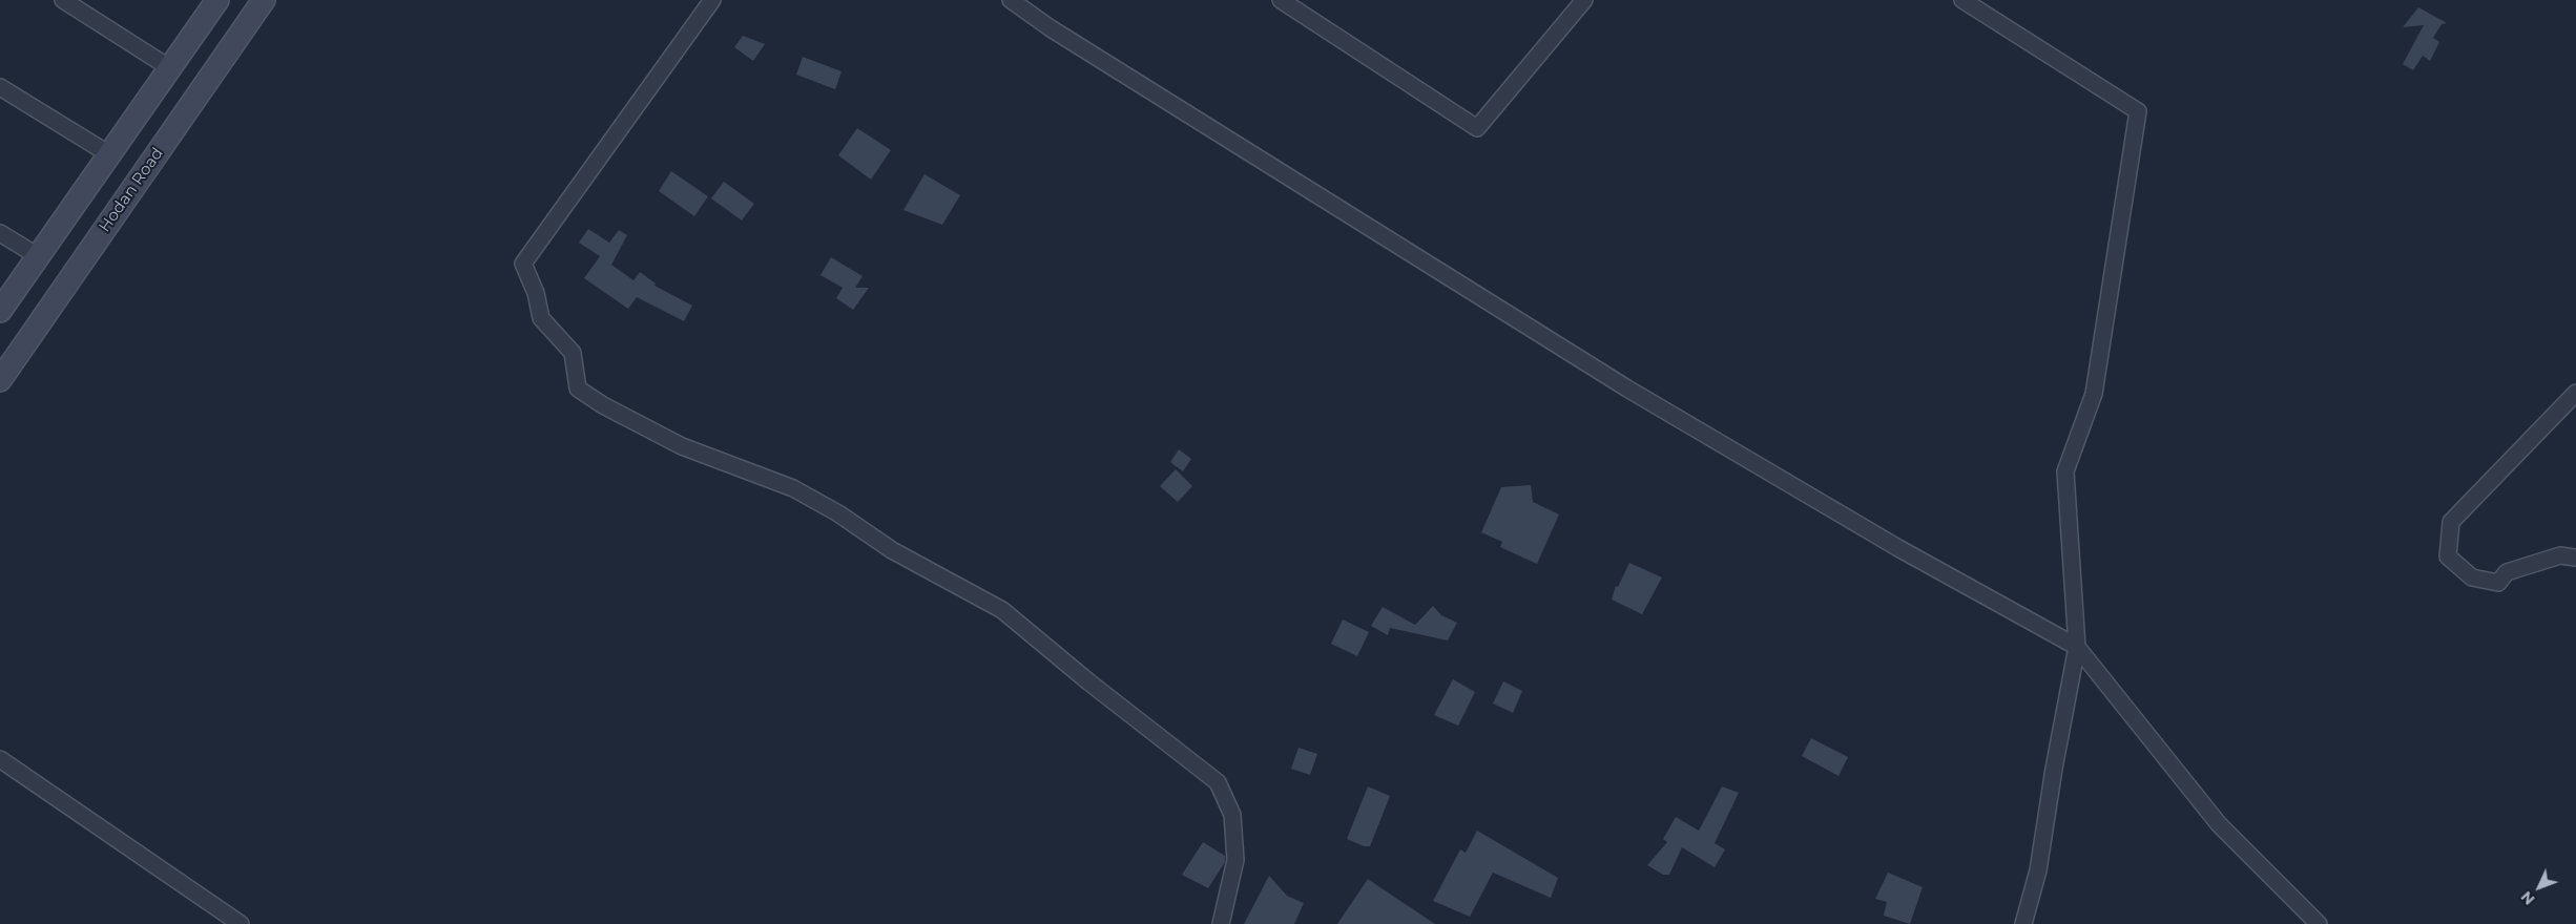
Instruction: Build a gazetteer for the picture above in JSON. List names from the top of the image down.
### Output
{
  "streets": {
    "main road": ["Hodan Road"]
  },
  "north": "bottom left"
}
